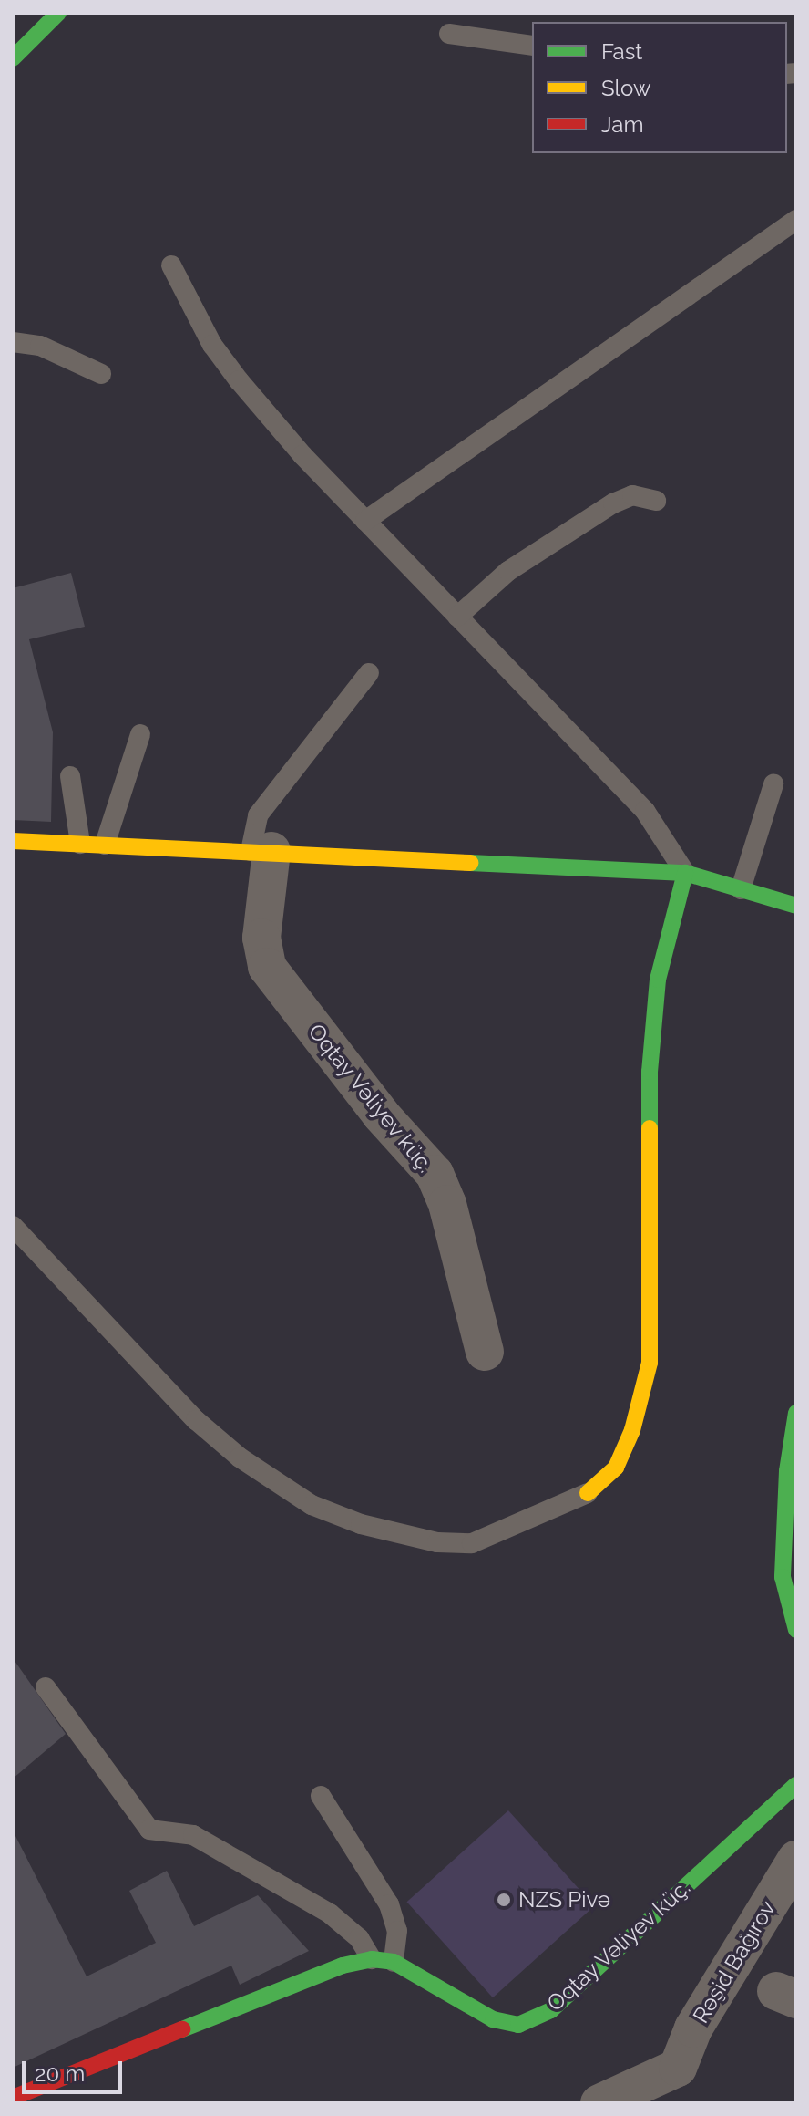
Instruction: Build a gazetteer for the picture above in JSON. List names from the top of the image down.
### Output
{
  "streets": {
    "street": ["Oqtay Vəliyev küç.", "Rəşid Bağırov"]
  },
  "places": ["NZS Pivə"],
  "legend": ["Fast", "Slow", "Jam"],
  "scale_bar": "20 m"
}
